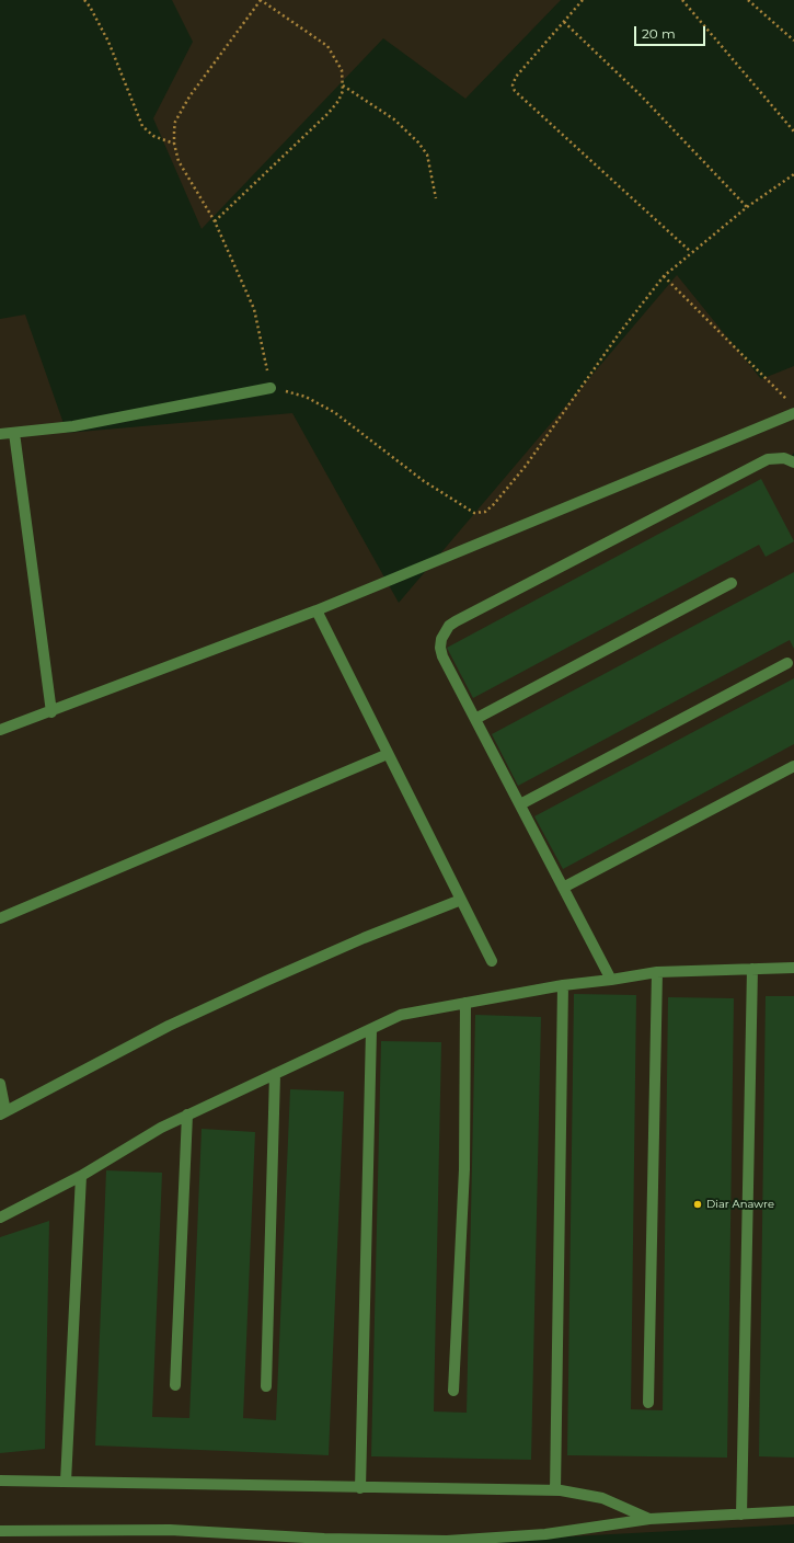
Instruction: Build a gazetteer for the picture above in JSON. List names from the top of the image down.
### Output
{
  "places": ["Diar Anawre"],
  "scale_bar": "20 m"
}
